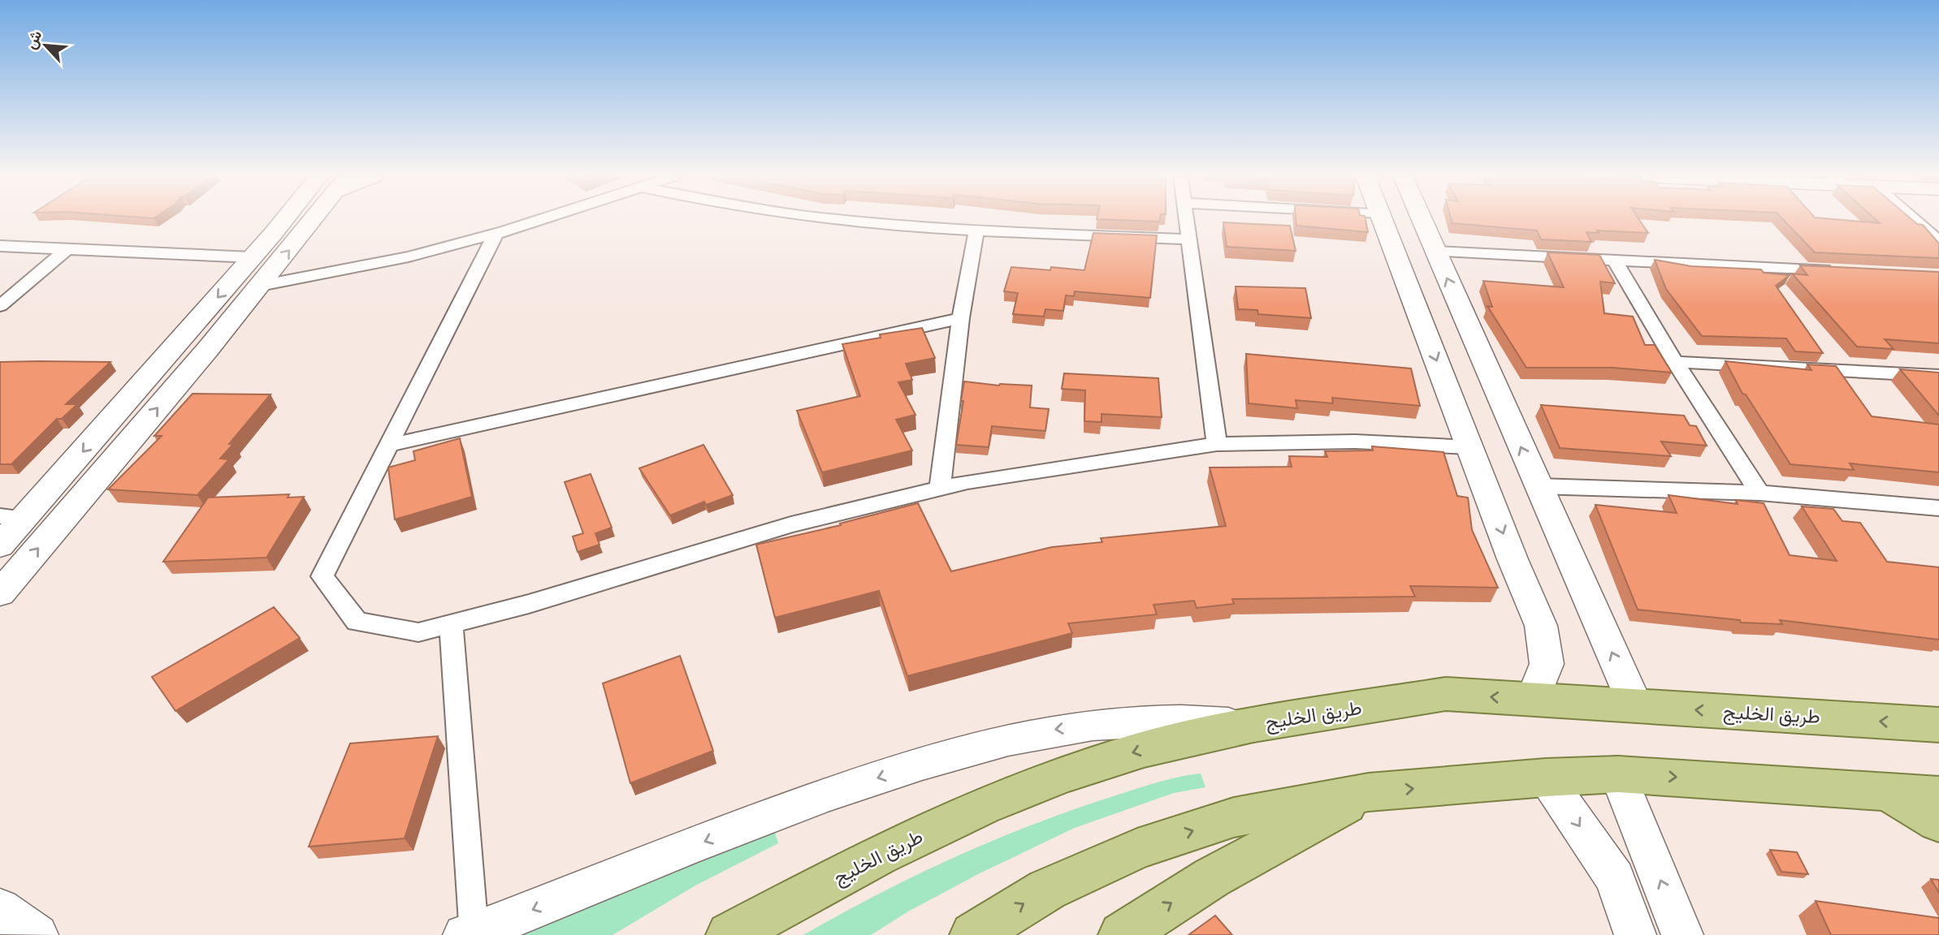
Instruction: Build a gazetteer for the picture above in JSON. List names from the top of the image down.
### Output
{
  "streets": {
    "main road": ["طريق الخليج"]
  },
  "north": "top left"
}
